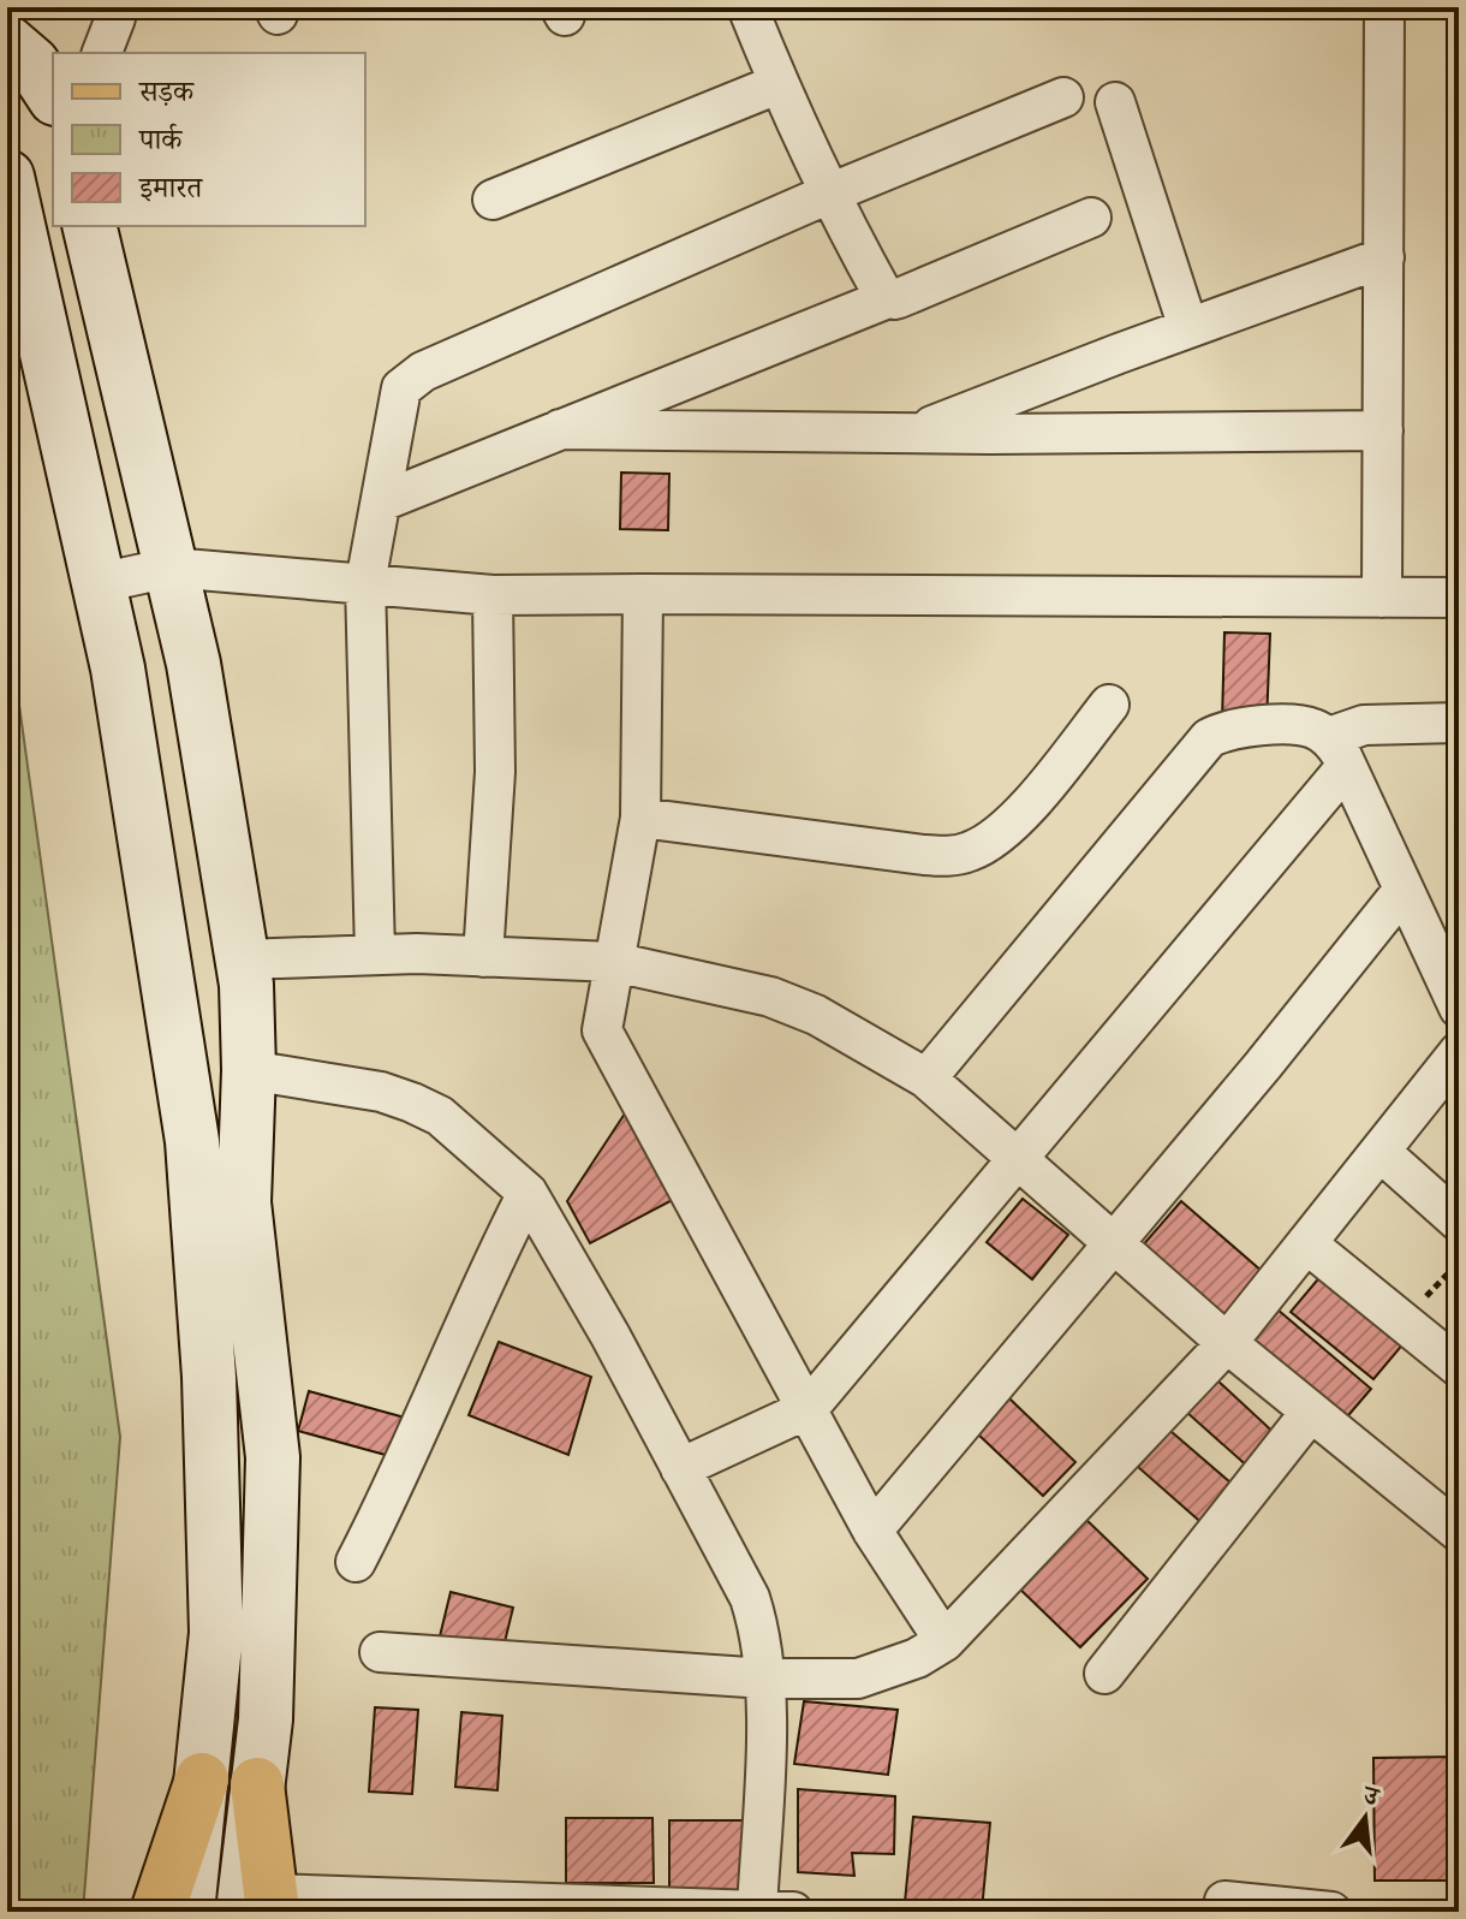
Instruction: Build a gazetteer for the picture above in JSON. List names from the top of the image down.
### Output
{
  "legend": ["सड़क", "पार्क", "इमारत"],
  "north": "top"
}
